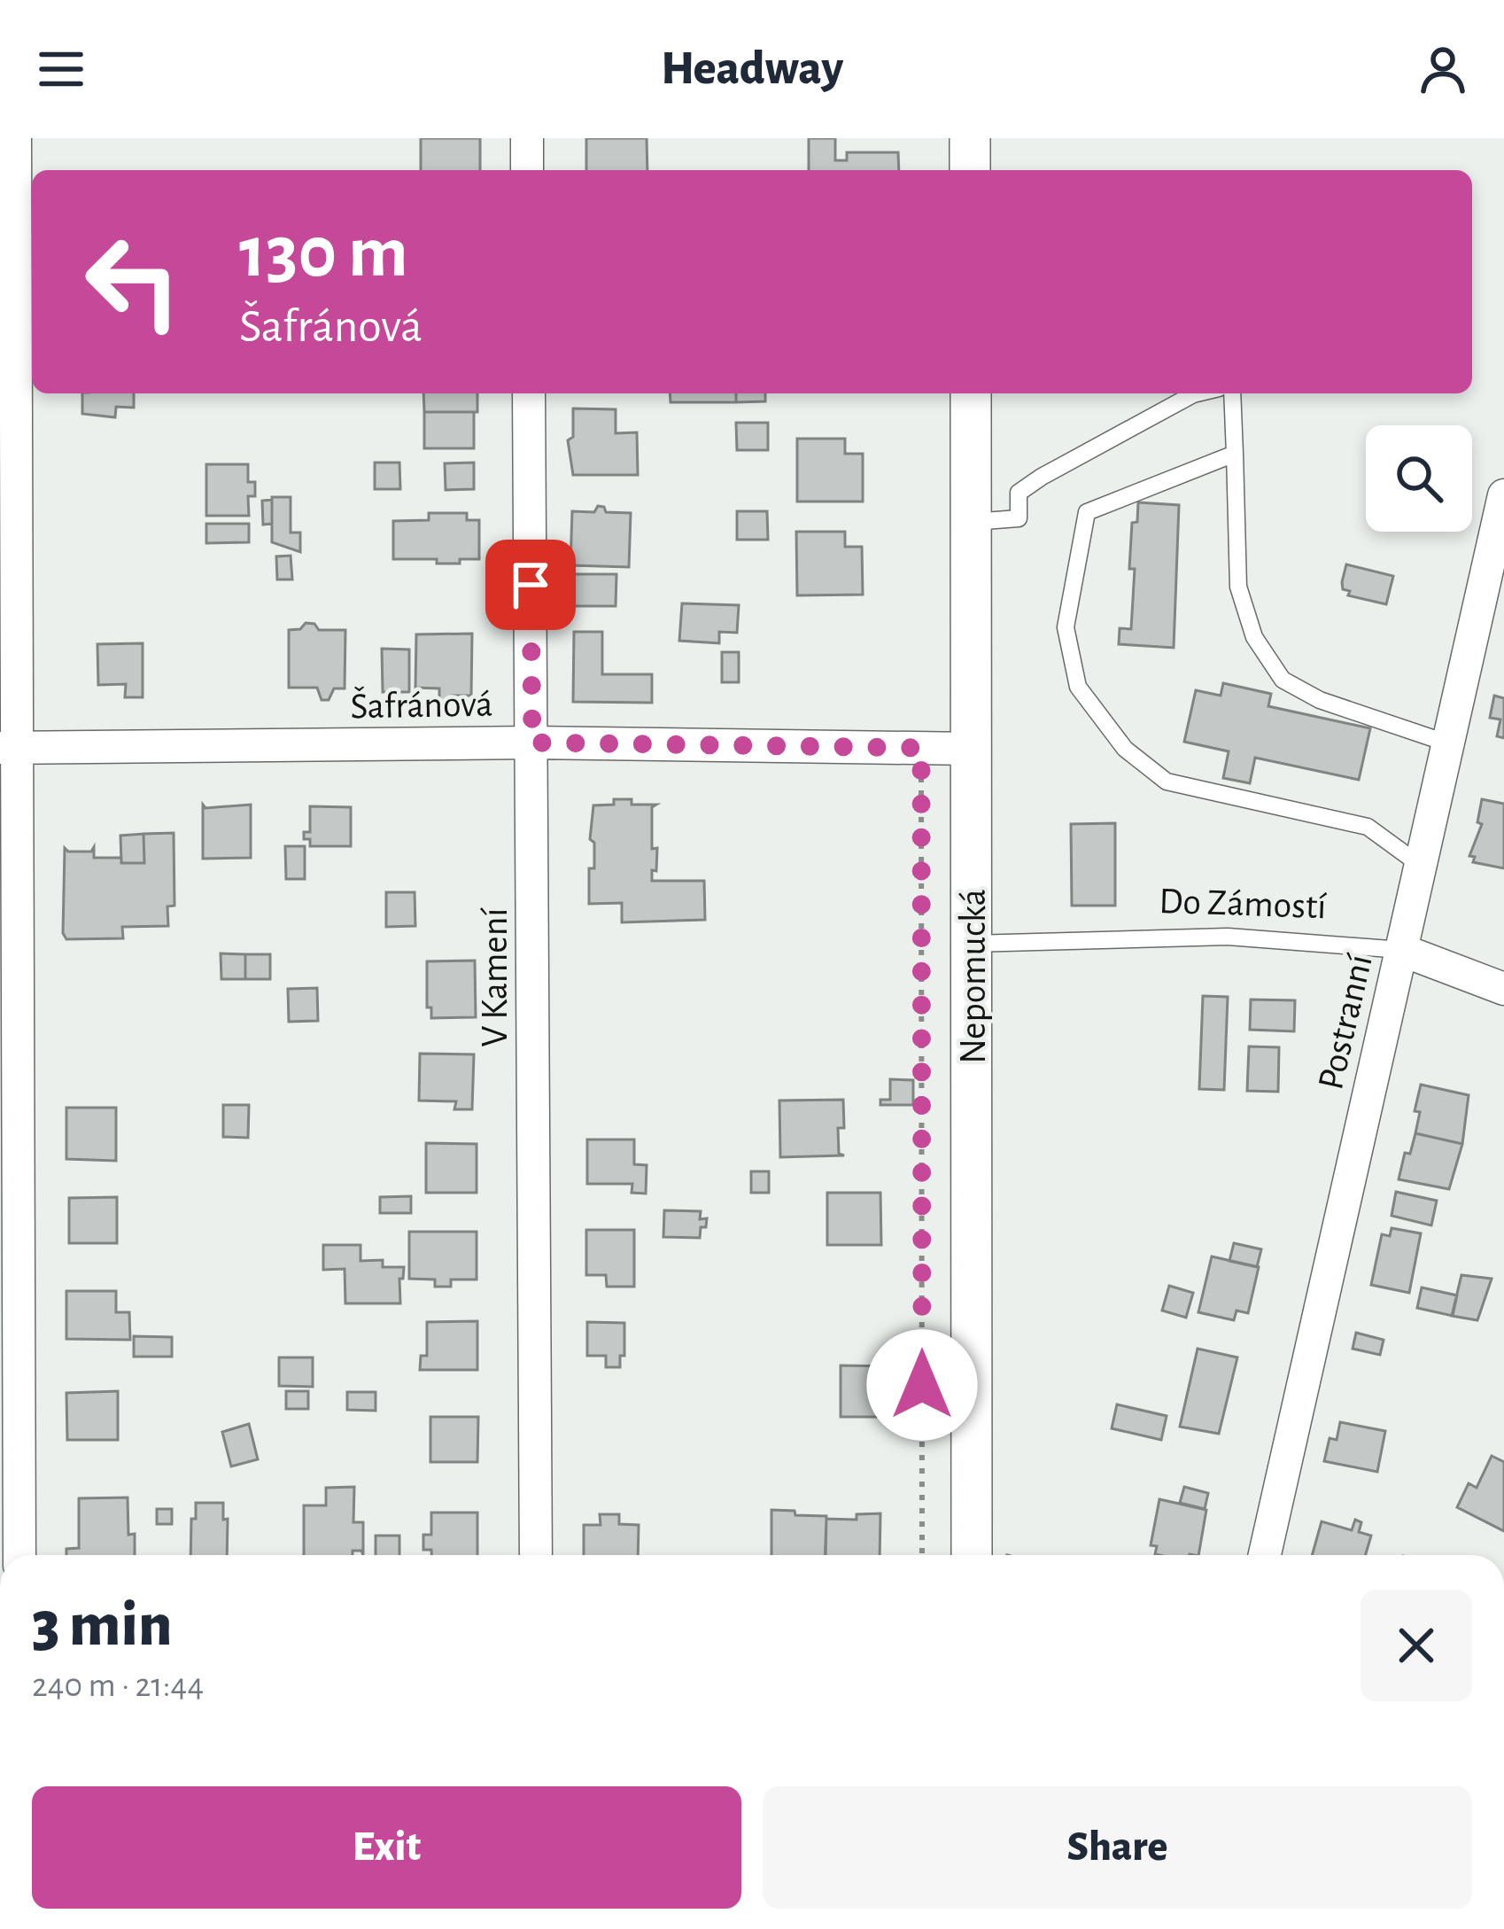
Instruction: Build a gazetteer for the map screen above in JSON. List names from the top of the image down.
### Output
{
  "streets": {
    "street": [
      "Šafránová",
      "Do Zámostí",
      "Nepomucká",
      "V Kamení",
      "Postranní"
    ]
  },
  "crossings": [
    ["Šafránová", "Nepomucká"],
    ["Šafránová", "V Kamení"],
    ["Do Zámostí", "Nepomucká"],
    ["Do Zámostí", "Postranní"]
  ],
  "page": {
    "header": "Headway",
    "turn": ["130 m", "Šafránová"],
    "heading": ["3 min", "240 m · 21:44"],
    "buttons": ["Exit", "Share"]
  }
}
